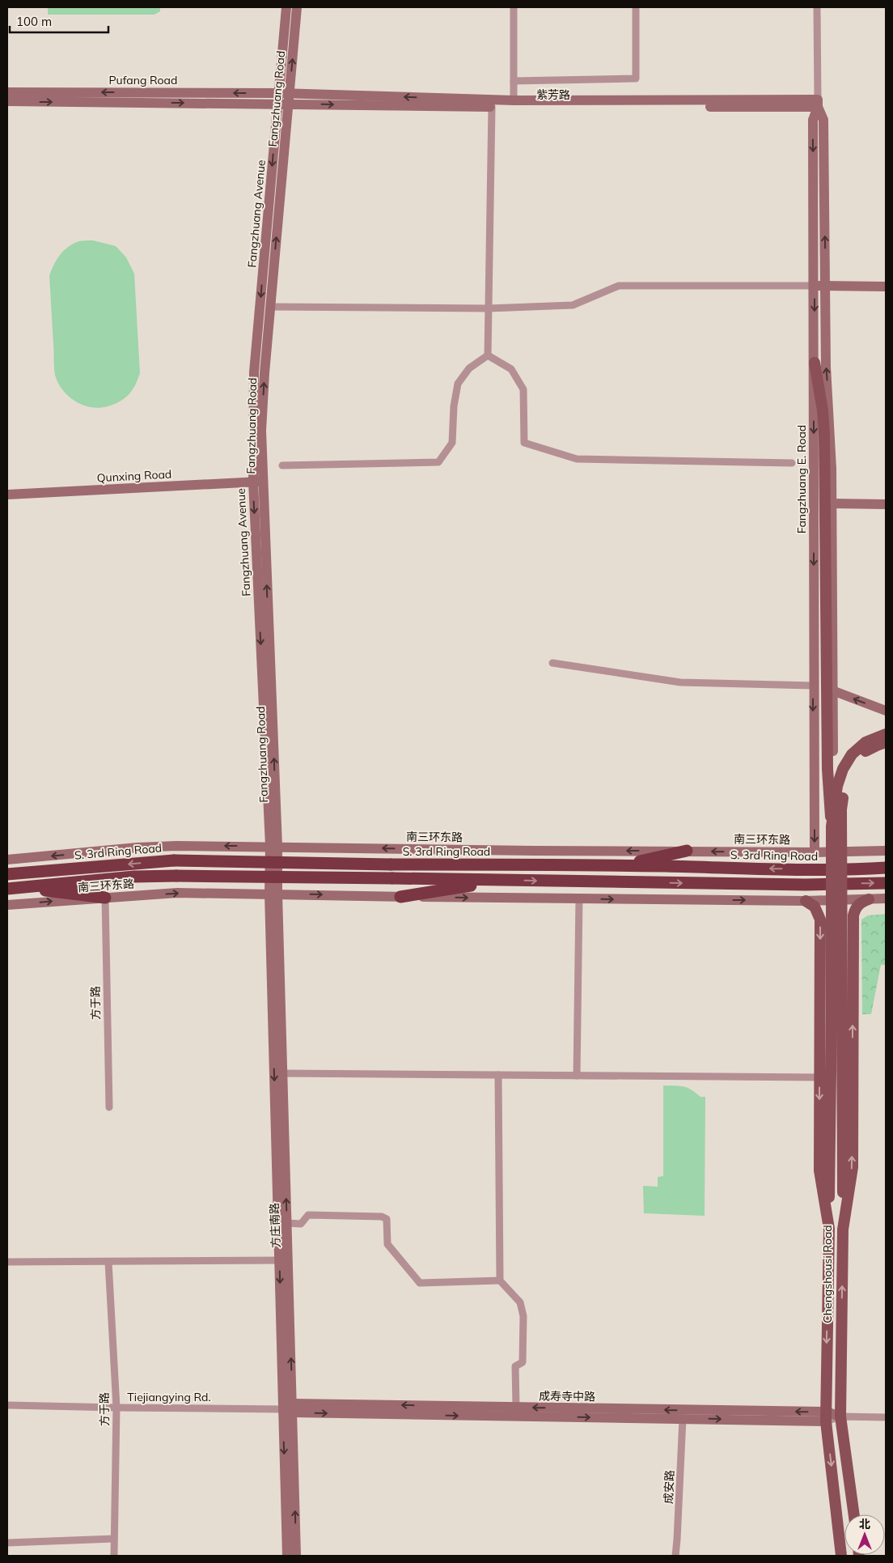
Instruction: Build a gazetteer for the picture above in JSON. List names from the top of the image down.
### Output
{
  "streets": {
    "highway": ["S. 3rd Ring Road"],
    "main road": ["Chengshousi Road"],
    "street": [
      "Pufang Road",
      "紫芳路",
      "Fangzhuang Road",
      "Fangzhuang Avenue",
      "Qunxing Road",
      "Fangzhuang E. Road",
      "南三环东路",
      "方于路",
      "方庄南路",
      "成寿寺中路",
      "Tiejiangying Rd.",
      "成安路"
    ]
  },
  "crossings": [
    ["Pufang Road", "紫芳路"],
    ["Pufang Road", "Fangzhuang Road"],
    ["Pufang Road", "Fangzhuang Avenue"],
    ["紫芳路", "Fangzhuang Road"],
    ["紫芳路", "Fangzhuang Avenue"],
    ["紫芳路", "Fangzhuang E. Road"],
    ["Fangzhuang Road", "Fangzhuang Avenue"],
    ["Fangzhuang Road", "Qunxing Road"],
    ["Fangzhuang Road", "南三环东路"],
    ["Fangzhuang Road", "方庄南路"],
    ["Fangzhuang Avenue", "Qunxing Road"],
    ["Fangzhuang E. Road", "南三环东路"],
    ["南三环东路", "方于路"],
    ["南三环东路", "方庄南路"],
    ["南三环东路", "Chengshousi Road"],
    ["方于路", "Tiejiangying Rd."],
    ["方庄南路", "成寿寺中路"],
    ["方庄南路", "Tiejiangying Rd."],
    ["Chengshousi Road", "成寿寺中路"],
    ["成寿寺中路", "Tiejiangying Rd."],
    ["成寿寺中路", "成安路"]
  ],
  "one_way": ["Fangzhuang Road", "Fangzhuang Avenue"],
  "scale_bar": "100 m",
  "north": "top"
}
